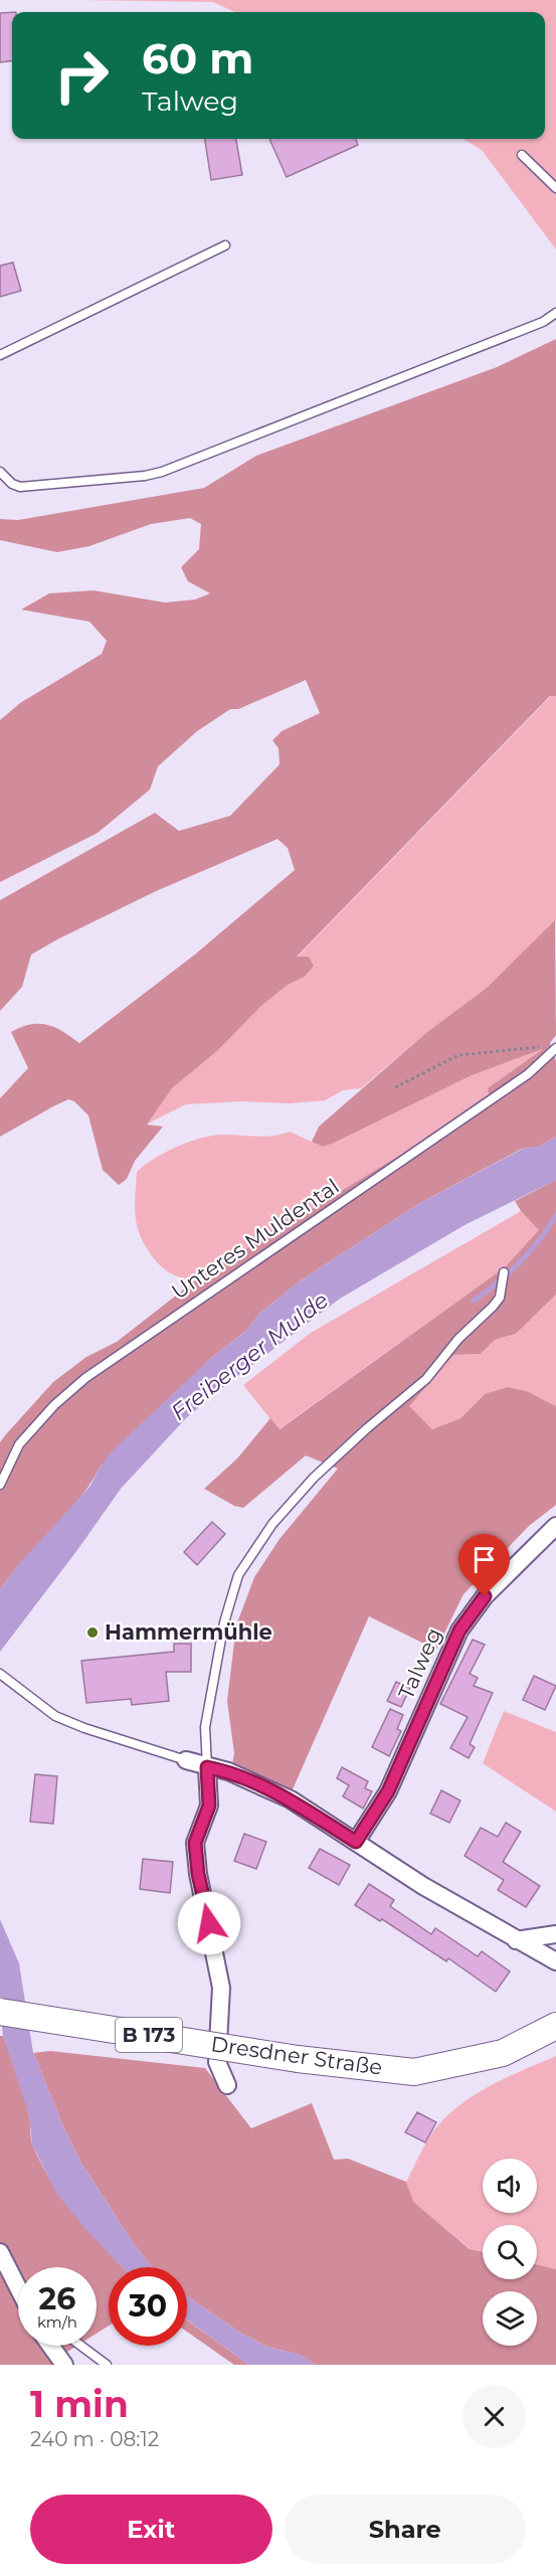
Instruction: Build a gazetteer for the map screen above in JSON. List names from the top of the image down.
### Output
{
  "streets": {
    "main road": ["B 173", "Dresdner Straße"],
    "street": ["Talweg"],
    "lane": ["Unteres Muldental"]
  },
  "water": ["Freiberger Mulde"],
  "places": ["Hammermühle"],
  "page": {
    "turn": ["60 m", "Talweg"],
    "speed": "26 km/h",
    "limit": "30",
    "heading": ["1 min", "240 m · 08:12"],
    "buttons": ["Exit", "Share"]
  }
}
